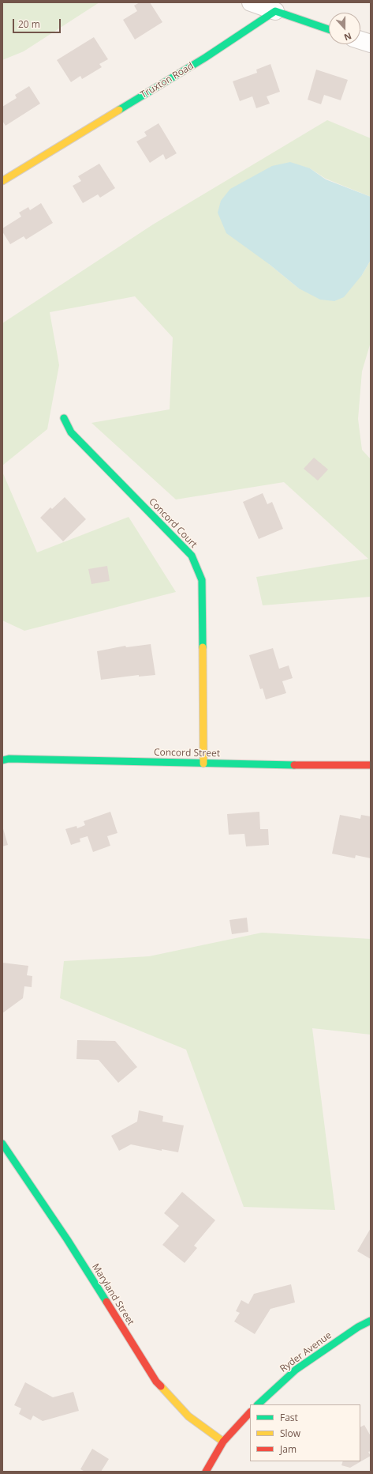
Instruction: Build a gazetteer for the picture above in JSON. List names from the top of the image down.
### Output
{
  "streets": {
    "street": [
      "Truxton Road",
      "Concord Court",
      "Concord Street",
      "Maryland Street",
      "Ryder Avenue"
    ]
  },
  "crossings": [
    ["Concord Court", "Concord Street"]
  ],
  "legend": ["Fast", "Slow", "Jam"],
  "scale_bar": "20 m",
  "north": "bottom"
}
